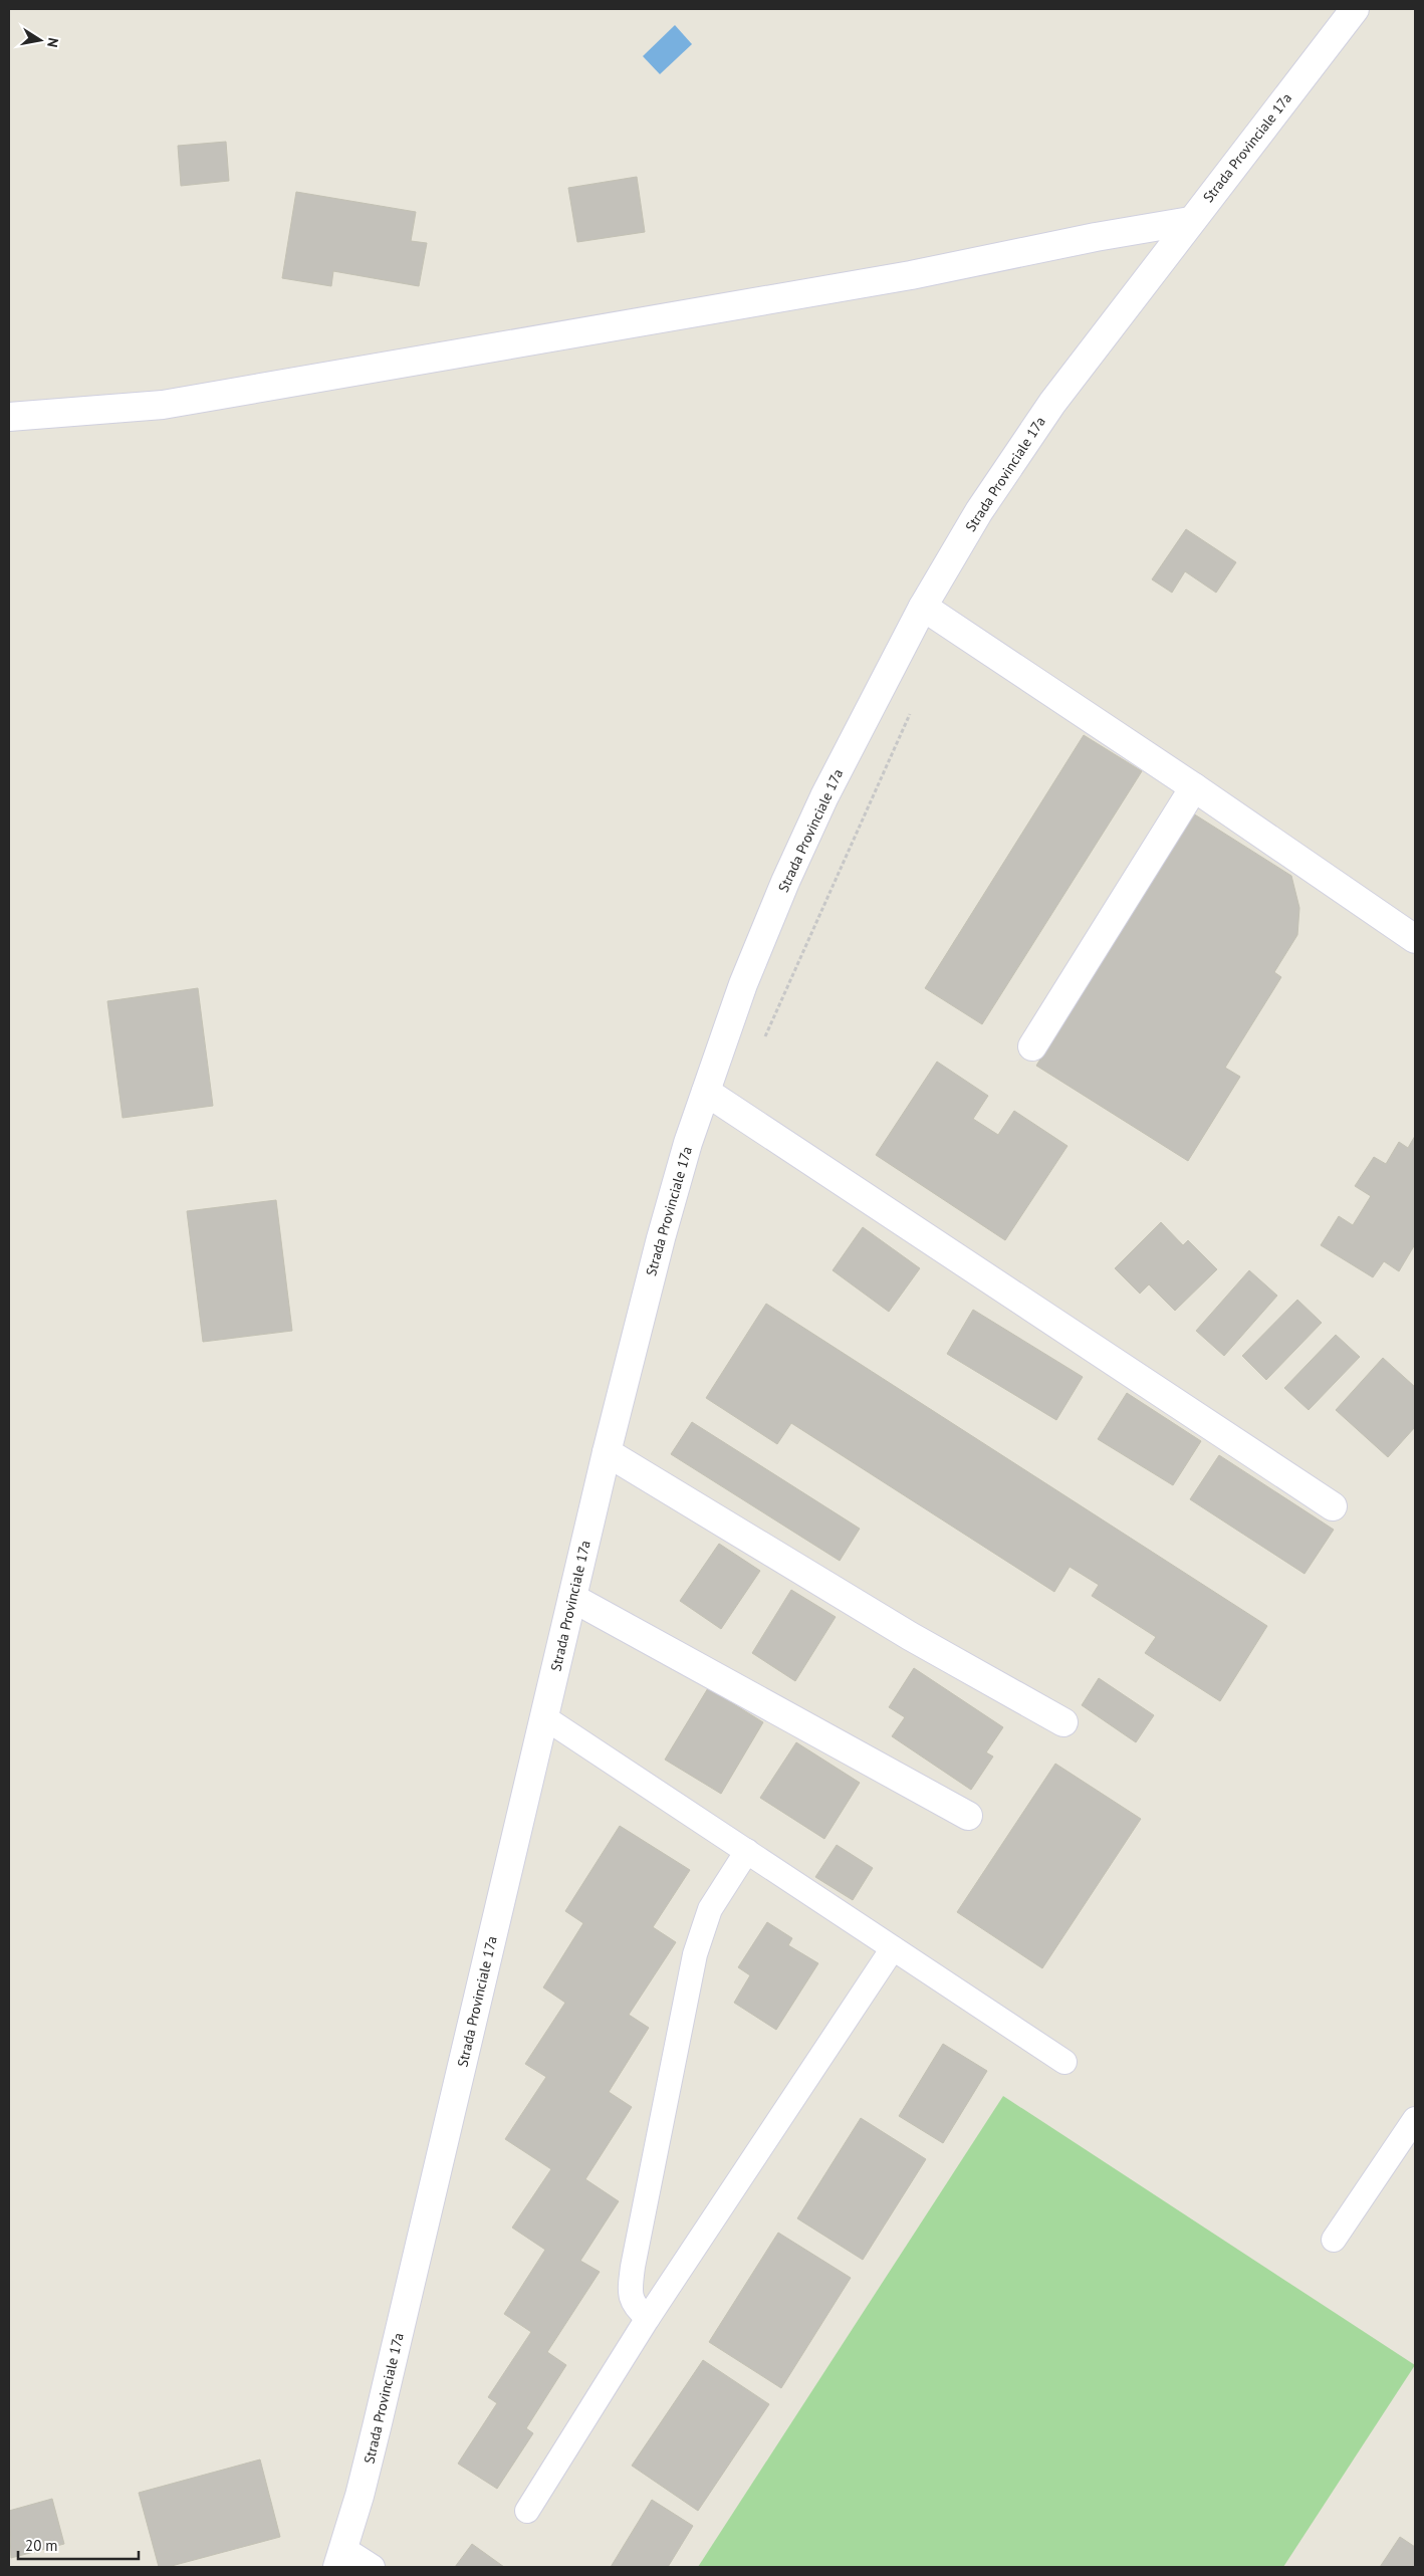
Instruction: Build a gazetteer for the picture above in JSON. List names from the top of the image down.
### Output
{
  "streets": {
    "street": ["Strada Provinciale 17a"]
  },
  "scale_bar": "20 m",
  "north": "right"
}
